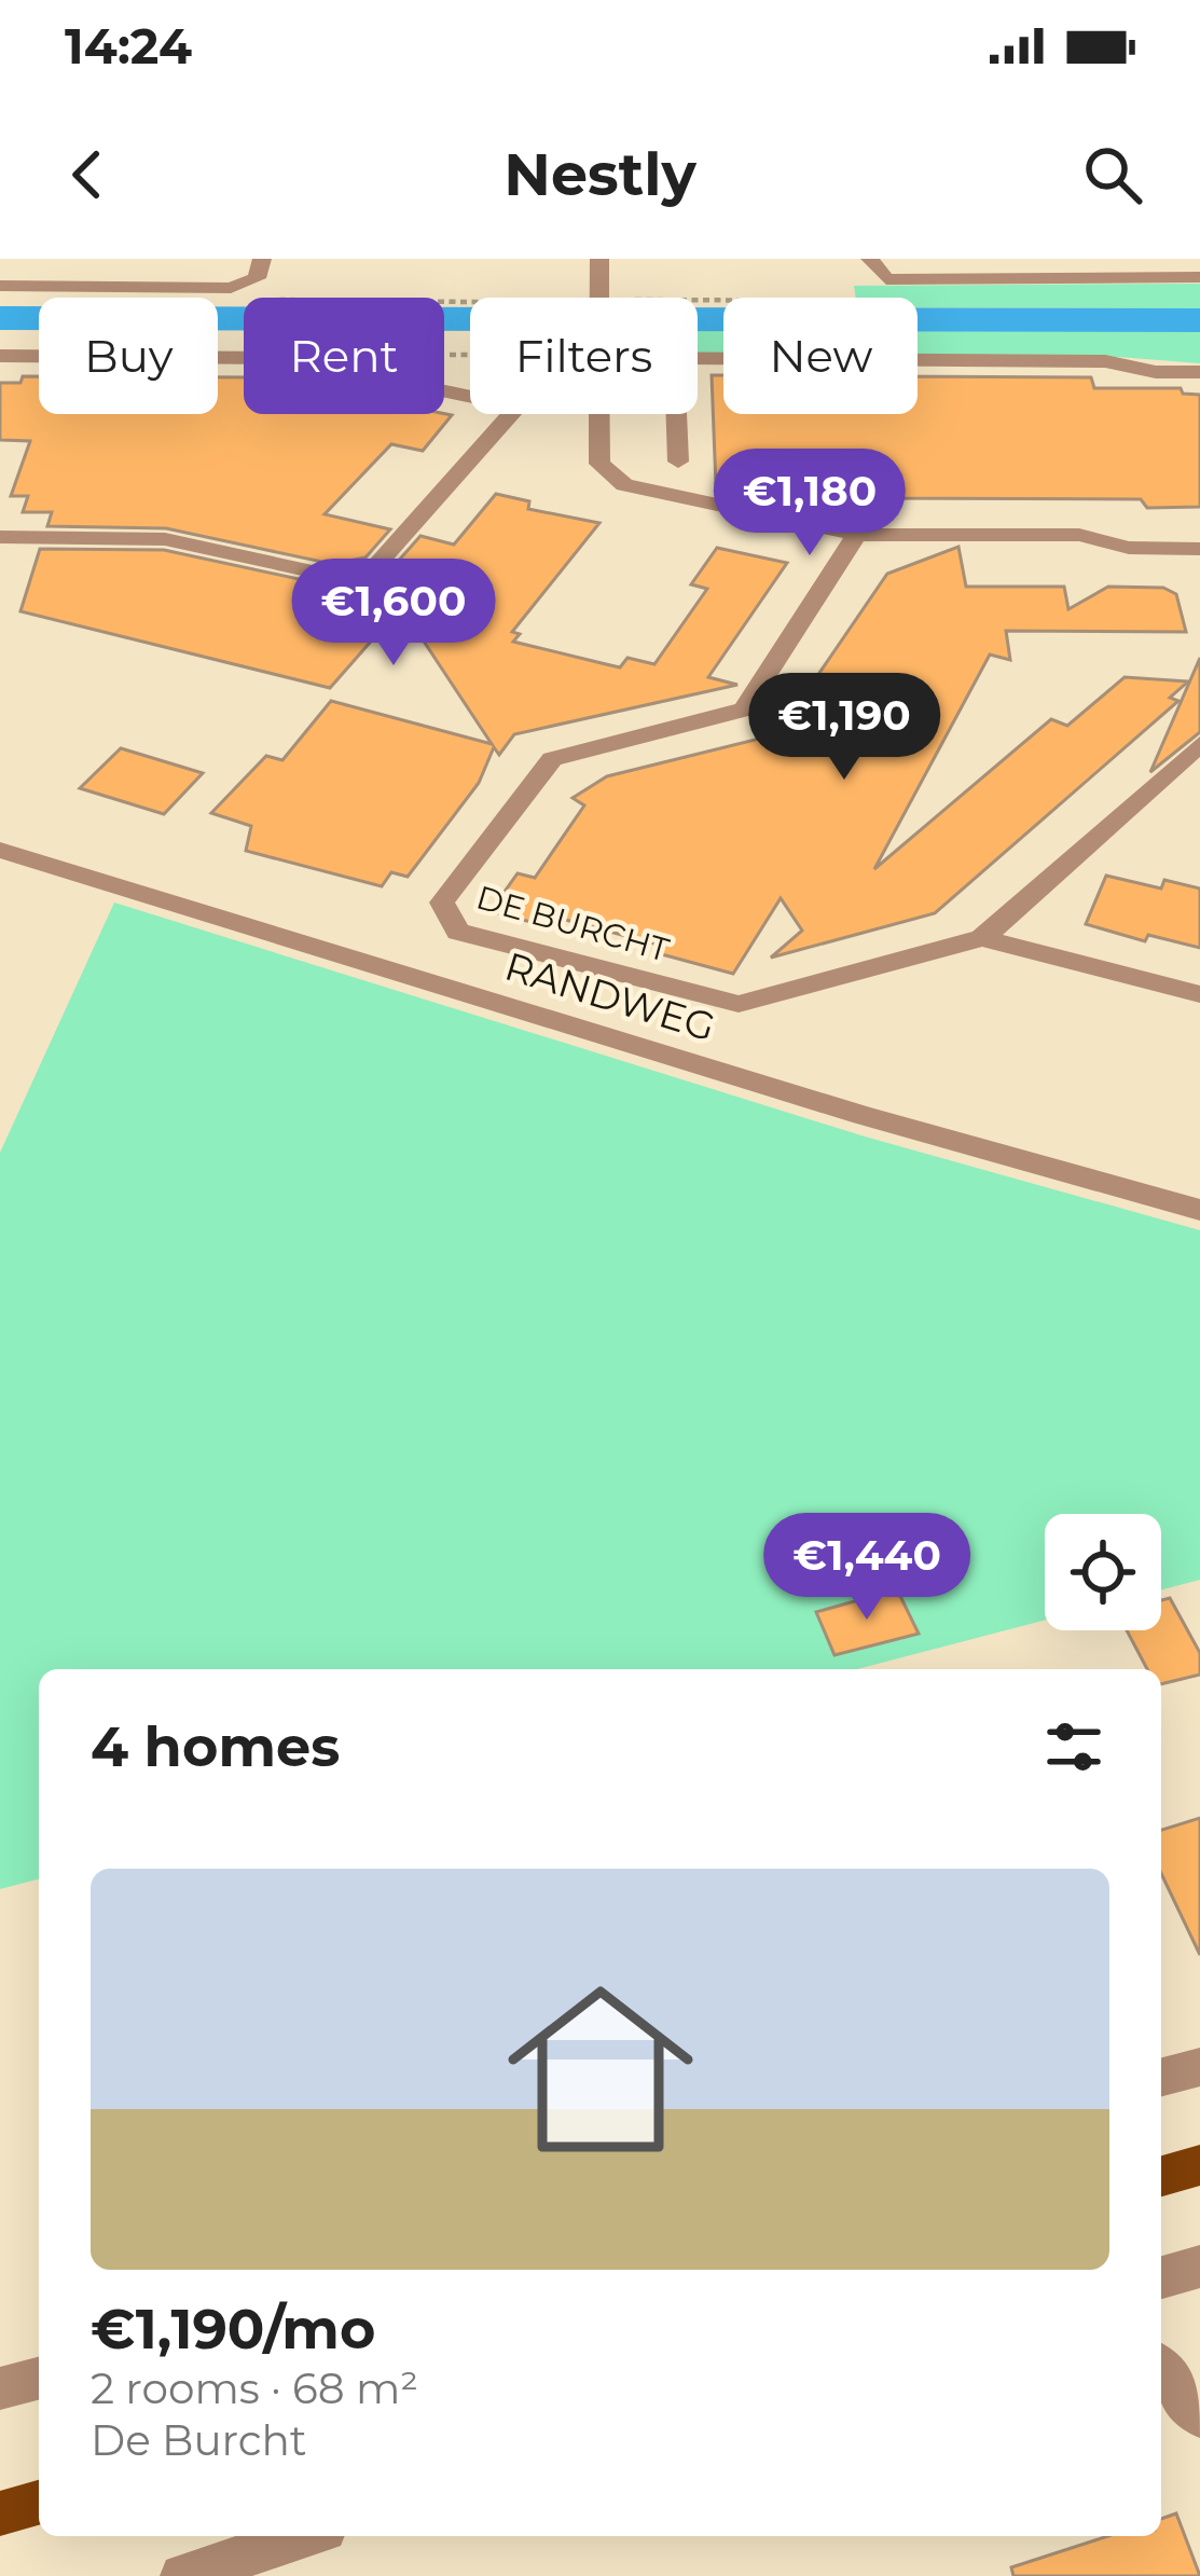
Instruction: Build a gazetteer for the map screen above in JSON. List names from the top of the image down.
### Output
{
  "streets": {
    "street": ["DE BURCHT", "RANDWEG"]
  },
  "page": {
    "status": "14:24",
    "header": "Nestly",
    "chip": [
      "Buy",
      "Rent",
      "Filters",
      "New"
    ],
    "price": [
      "€1,180",
      "€1,600",
      "€1,190",
      "€1,440"
    ],
    "heading": "4 homes",
    "list": [
      {
        "name": "€1,190/mo",
        "note": "2 rooms · 68 m² · De Burcht"
      }
    ]
  }
}
